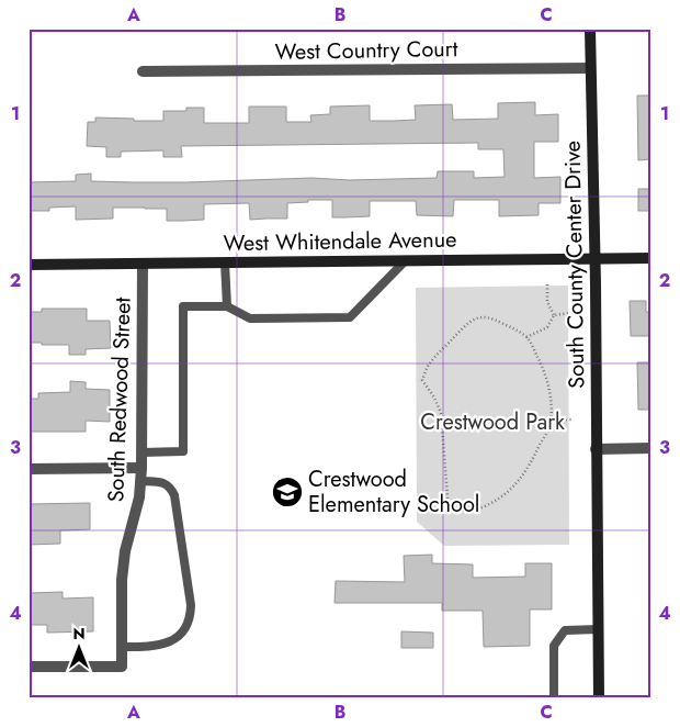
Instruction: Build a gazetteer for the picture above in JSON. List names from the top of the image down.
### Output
{
  "streets": {
    "street": [
      "West Country Court",
      "West Whitendale Avenue",
      "South County Center Drive",
      "South Redwood Street"
    ]
  },
  "crossings": [
    ["West Country Court", "South County Center Drive"],
    ["West Whitendale Avenue", "South County Center Drive"],
    ["West Whitendale Avenue", "South Redwood Street"]
  ],
  "parks": ["Crestwood Park"],
  "places": {
    "school or university": ["Crestwood Elementary School"]
  },
  "north": "top",
  "grid": {
    "columns": ["A", "B", "C"],
    "rows": [
      "1",
      "2",
      "3",
      "4"
    ]
  }
}
